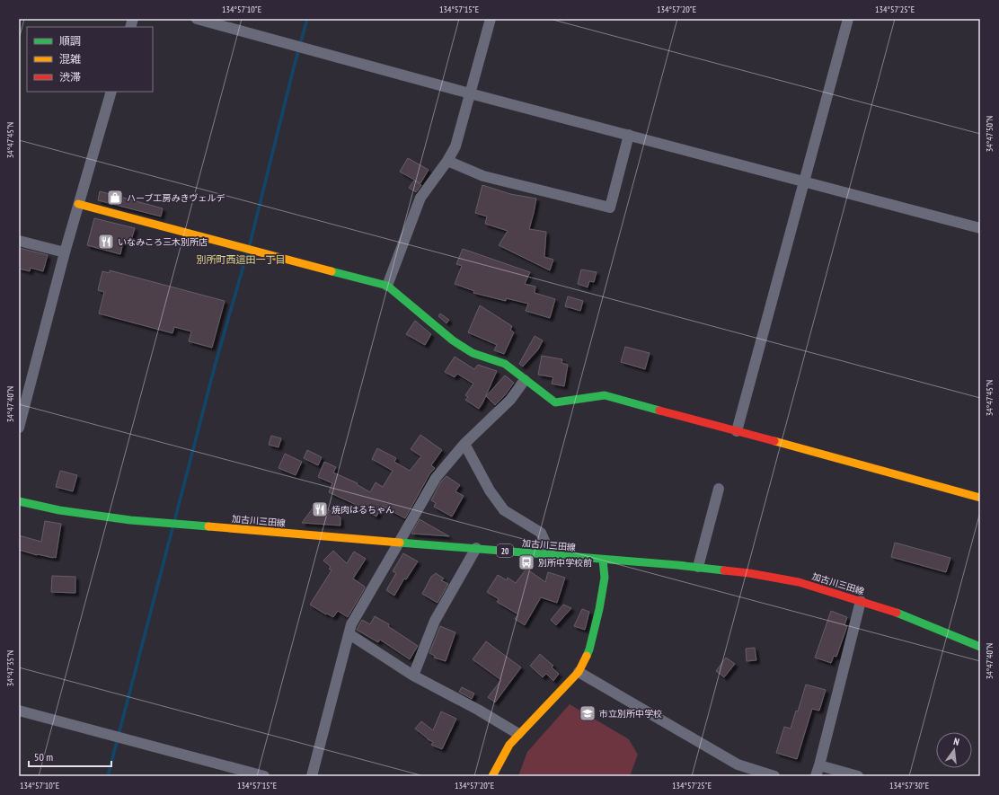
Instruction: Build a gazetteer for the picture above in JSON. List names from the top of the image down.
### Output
{
  "streets": {
    "street": ["加古川三田線", "20"]
  },
  "districts": ["別所町西這田一丁目"],
  "places": {
    "shop": ["ハーブ工房みきヴェルデ"],
    "restaurant": ["いなみころ三木別所店", "焼肉はるちゃん"],
    "bus stop": ["別所中学校前"],
    "school or university": ["市立別所中学校"]
  },
  "legend": ["順調", "混雑", "渋滞"],
  "scale_bar": "50 m",
  "north": "top",
  "coordinates": [
    "134°57'10\"E",
    "134°57'15\"E",
    "134°57'20\"E",
    "134°57'25\"E",
    "34°47'50\"N",
    "34°47'45\"N",
    "34°47'40\"N",
    "34°47'35\"N",
    "134°57'30\"E"
  ]
}
